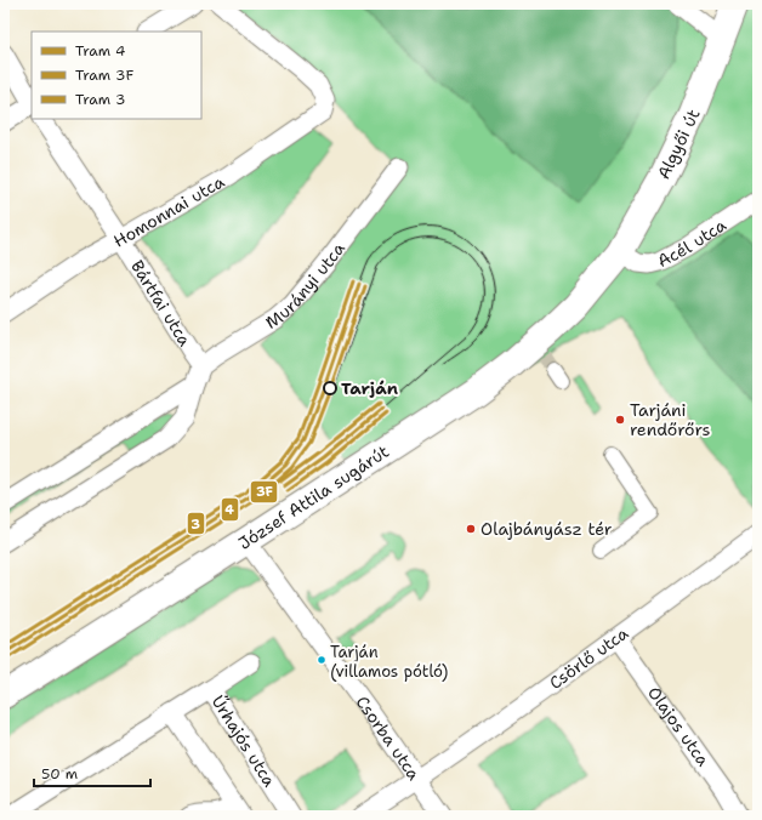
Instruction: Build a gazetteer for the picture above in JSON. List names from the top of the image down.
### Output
{
  "streets": {
    "main road": ["Algyői út", "József Attila sugárút"],
    "street": [
      "Homonnai utca",
      "Acél utca",
      "Murányi utca",
      "Bártfai utca",
      "Csörlő utca",
      "Olajos utca",
      "Csorba utca",
      "Űrhajós utca"
    ]
  },
  "crossings": [
    ["Algyői út", "Acél utca"],
    ["Algyői út", "József Attila sugárút"],
    ["Homonnai utca", "Bártfai utca"],
    ["Murányi utca", "Bártfai utca"],
    ["József Attila sugárút", "Csorba utca"],
    ["Csörlő utca", "Olajos utca"],
    ["Csörlő utca", "Csorba utca"]
  ],
  "places": [
    "Tarján",
    "Tarjáni rendőrőrs",
    "Olajbányász tér",
    "Tarján (villamos pótló)"
  ],
  "lines": ["tram line 3", "tram line 4", "tram line 3F"],
  "legend": ["Tram 4", "Tram 3F", "Tram 3"],
  "scale_bar": "50 m"
}
